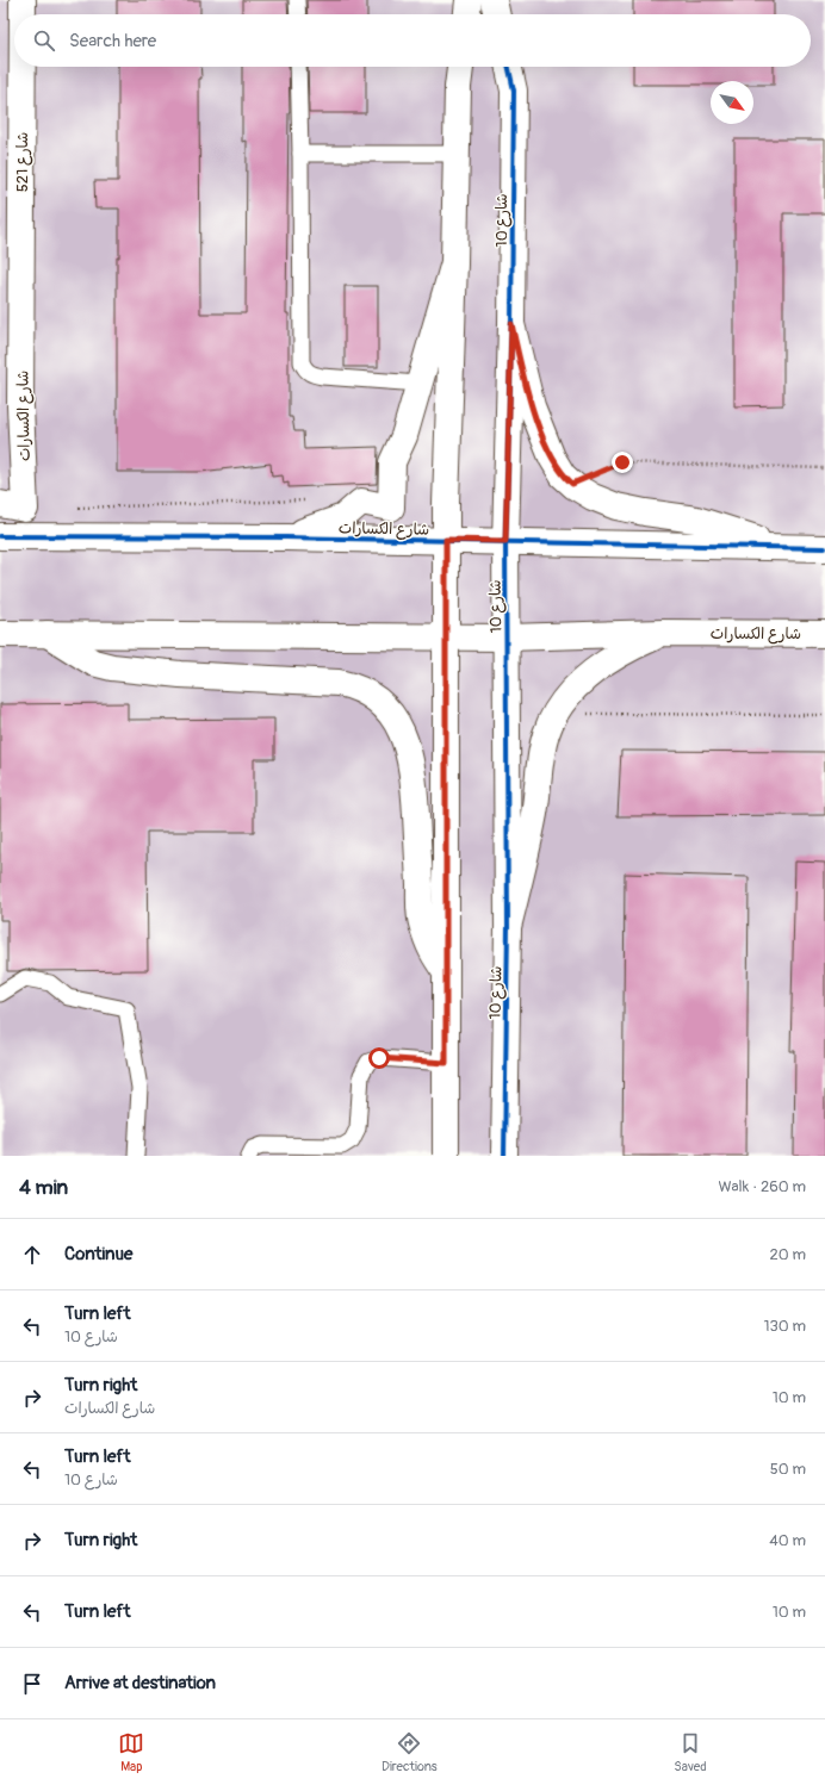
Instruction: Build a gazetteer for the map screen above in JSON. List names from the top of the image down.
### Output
{
  "streets": {
    "street": ["شارع 521", "شارع 10", "شارع الكسارات"]
  },
  "crossings": [
    ["شارع 521", "شارع الكسارات"],
    ["شارع 10", "شارع الكسارات"]
  ],
  "north": "bottom right",
  "page": {
    "search": "Search here",
    "heading": ["4 min", "Walk · 260 m"],
    "list": [
      ["Continue", "20 m"],
      ["Turn left", "شارع 10", "130 m"],
      ["Turn right", "شارع الكسارات", "10 m"],
      ["Turn left", "شارع 10", "50 m"],
      ["Turn right", "40 m"],
      ["Turn left", "10 m"],
      "Arrive at destination"
    ],
    "nav": ["Map", "Directions", "Saved"]
  }
}
